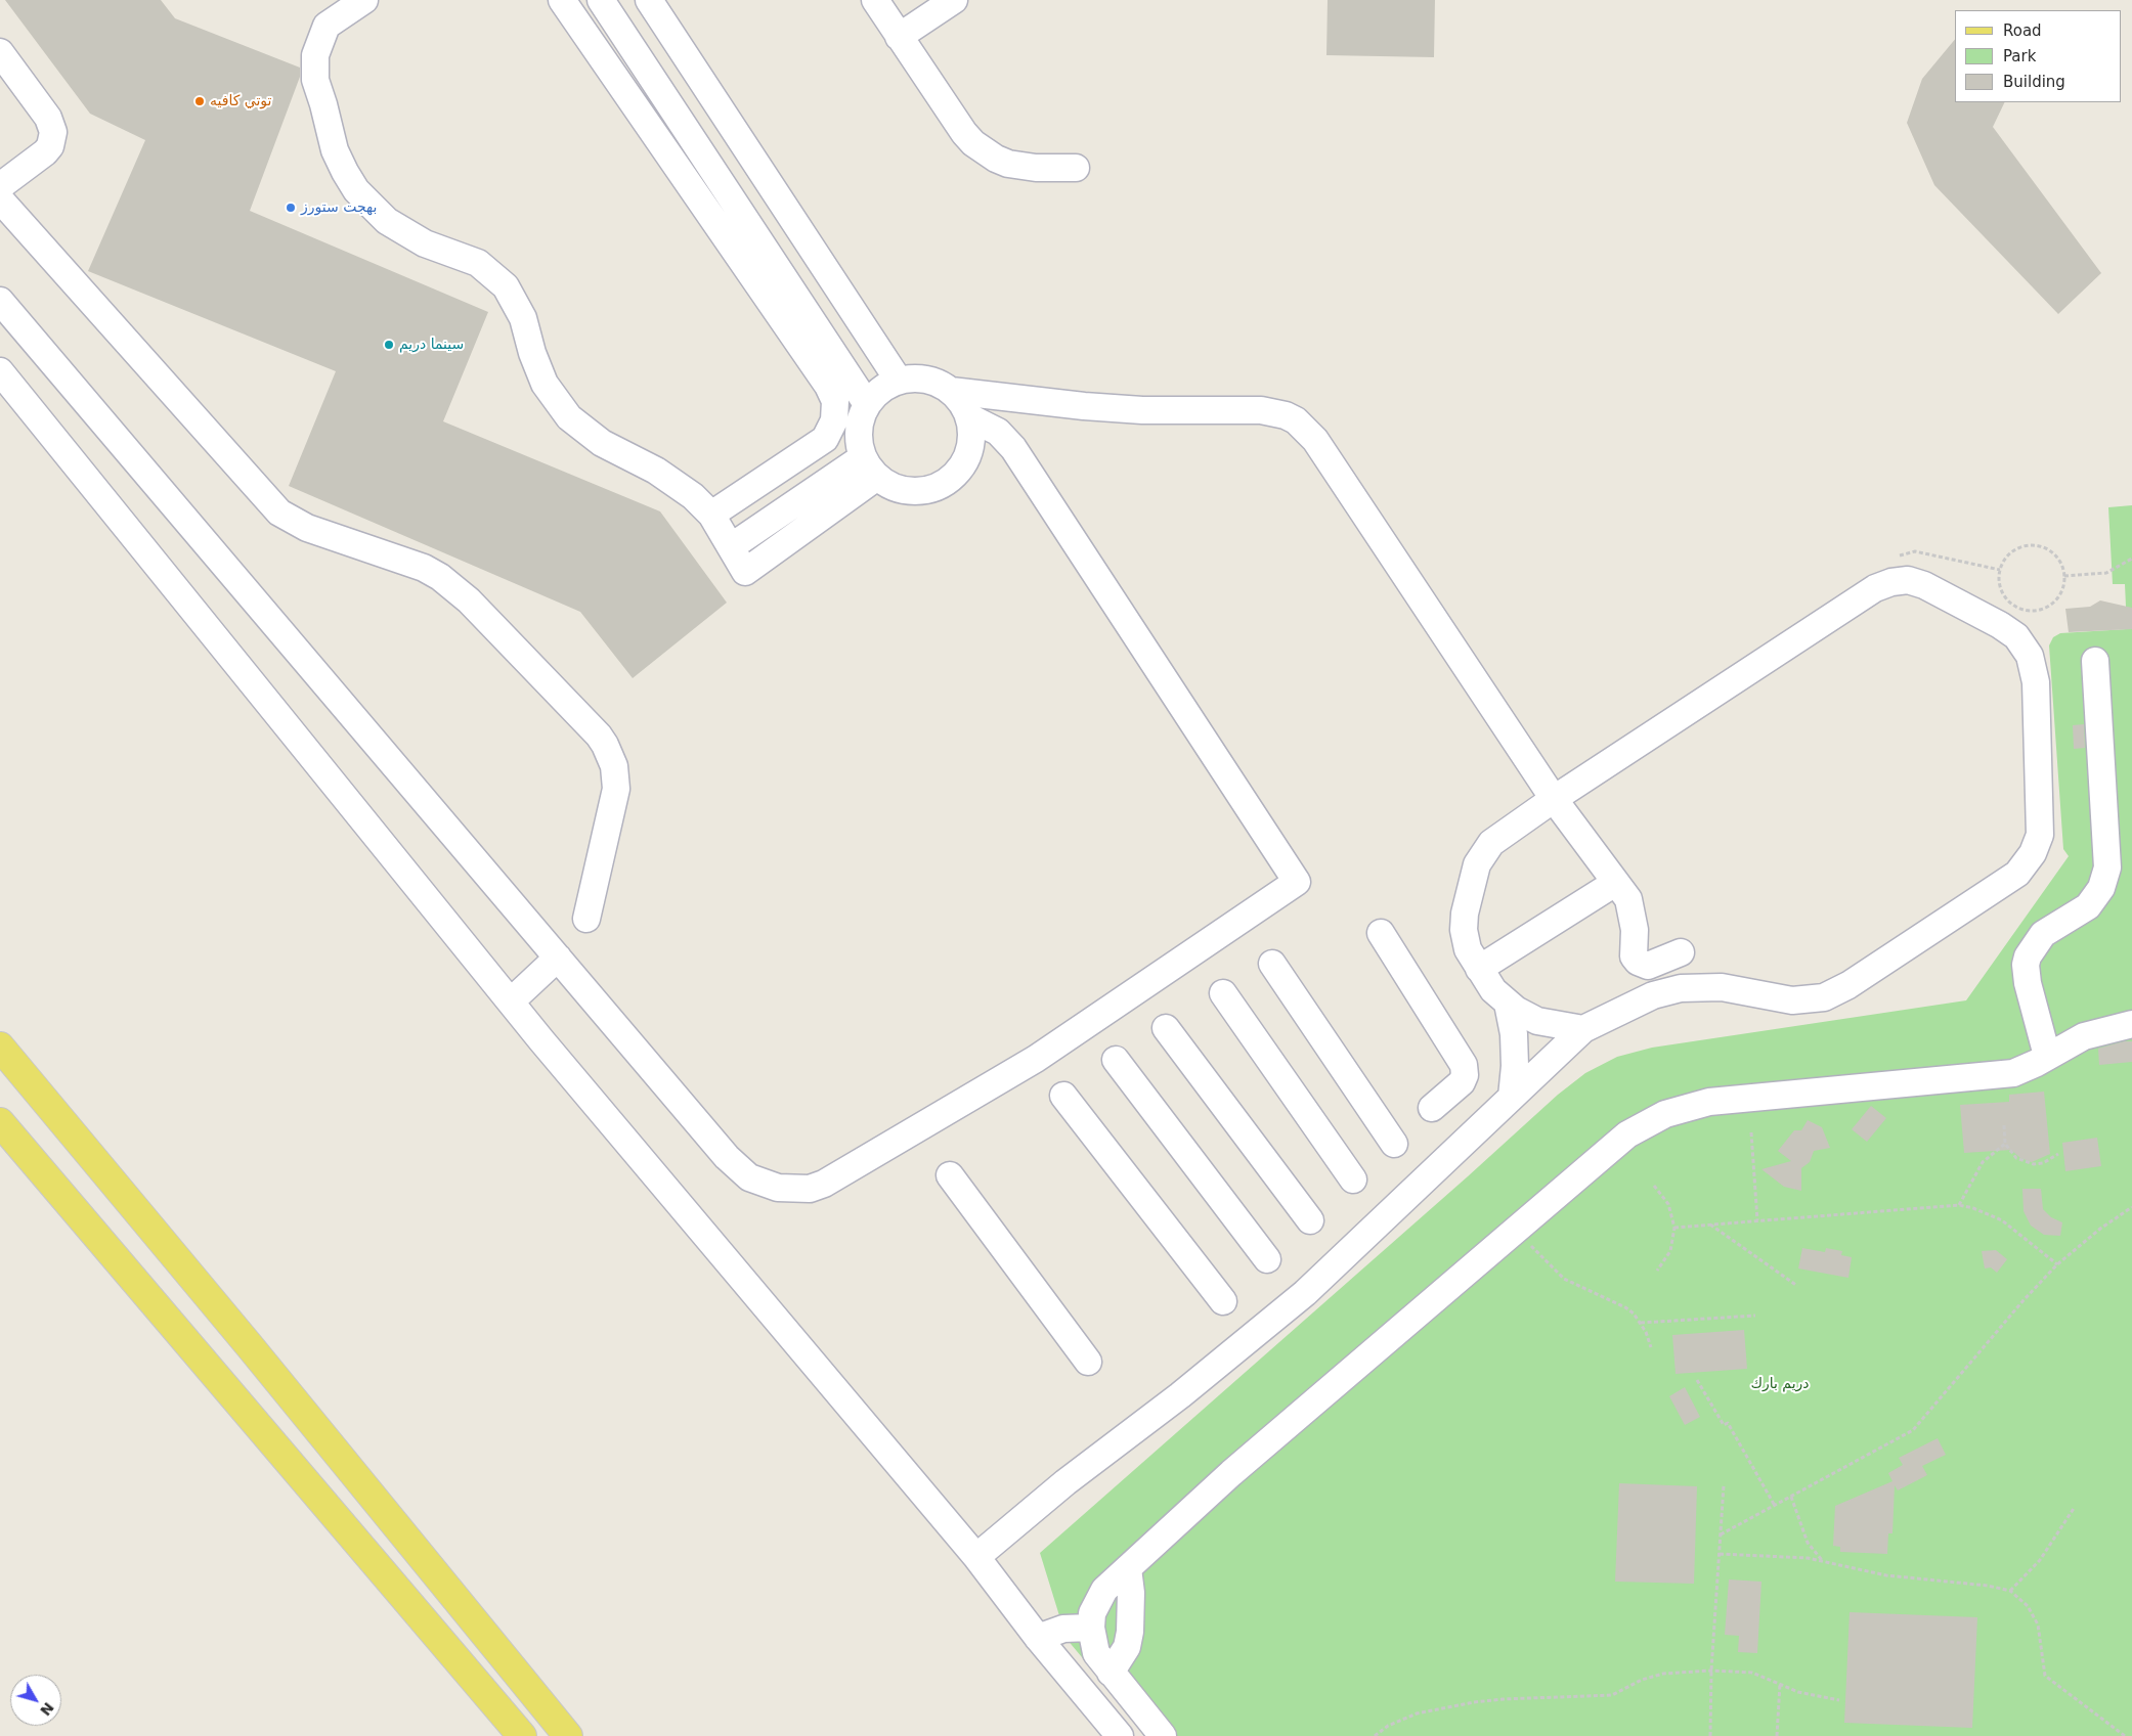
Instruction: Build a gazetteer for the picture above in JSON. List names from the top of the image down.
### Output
{
  "parks": ["دريم بارك"],
  "places": ["توتي كافيه", "بهجت ستورز", "سينما دريم"],
  "legend": ["Road", "Park", "Building"],
  "north": "bottom right"
}
